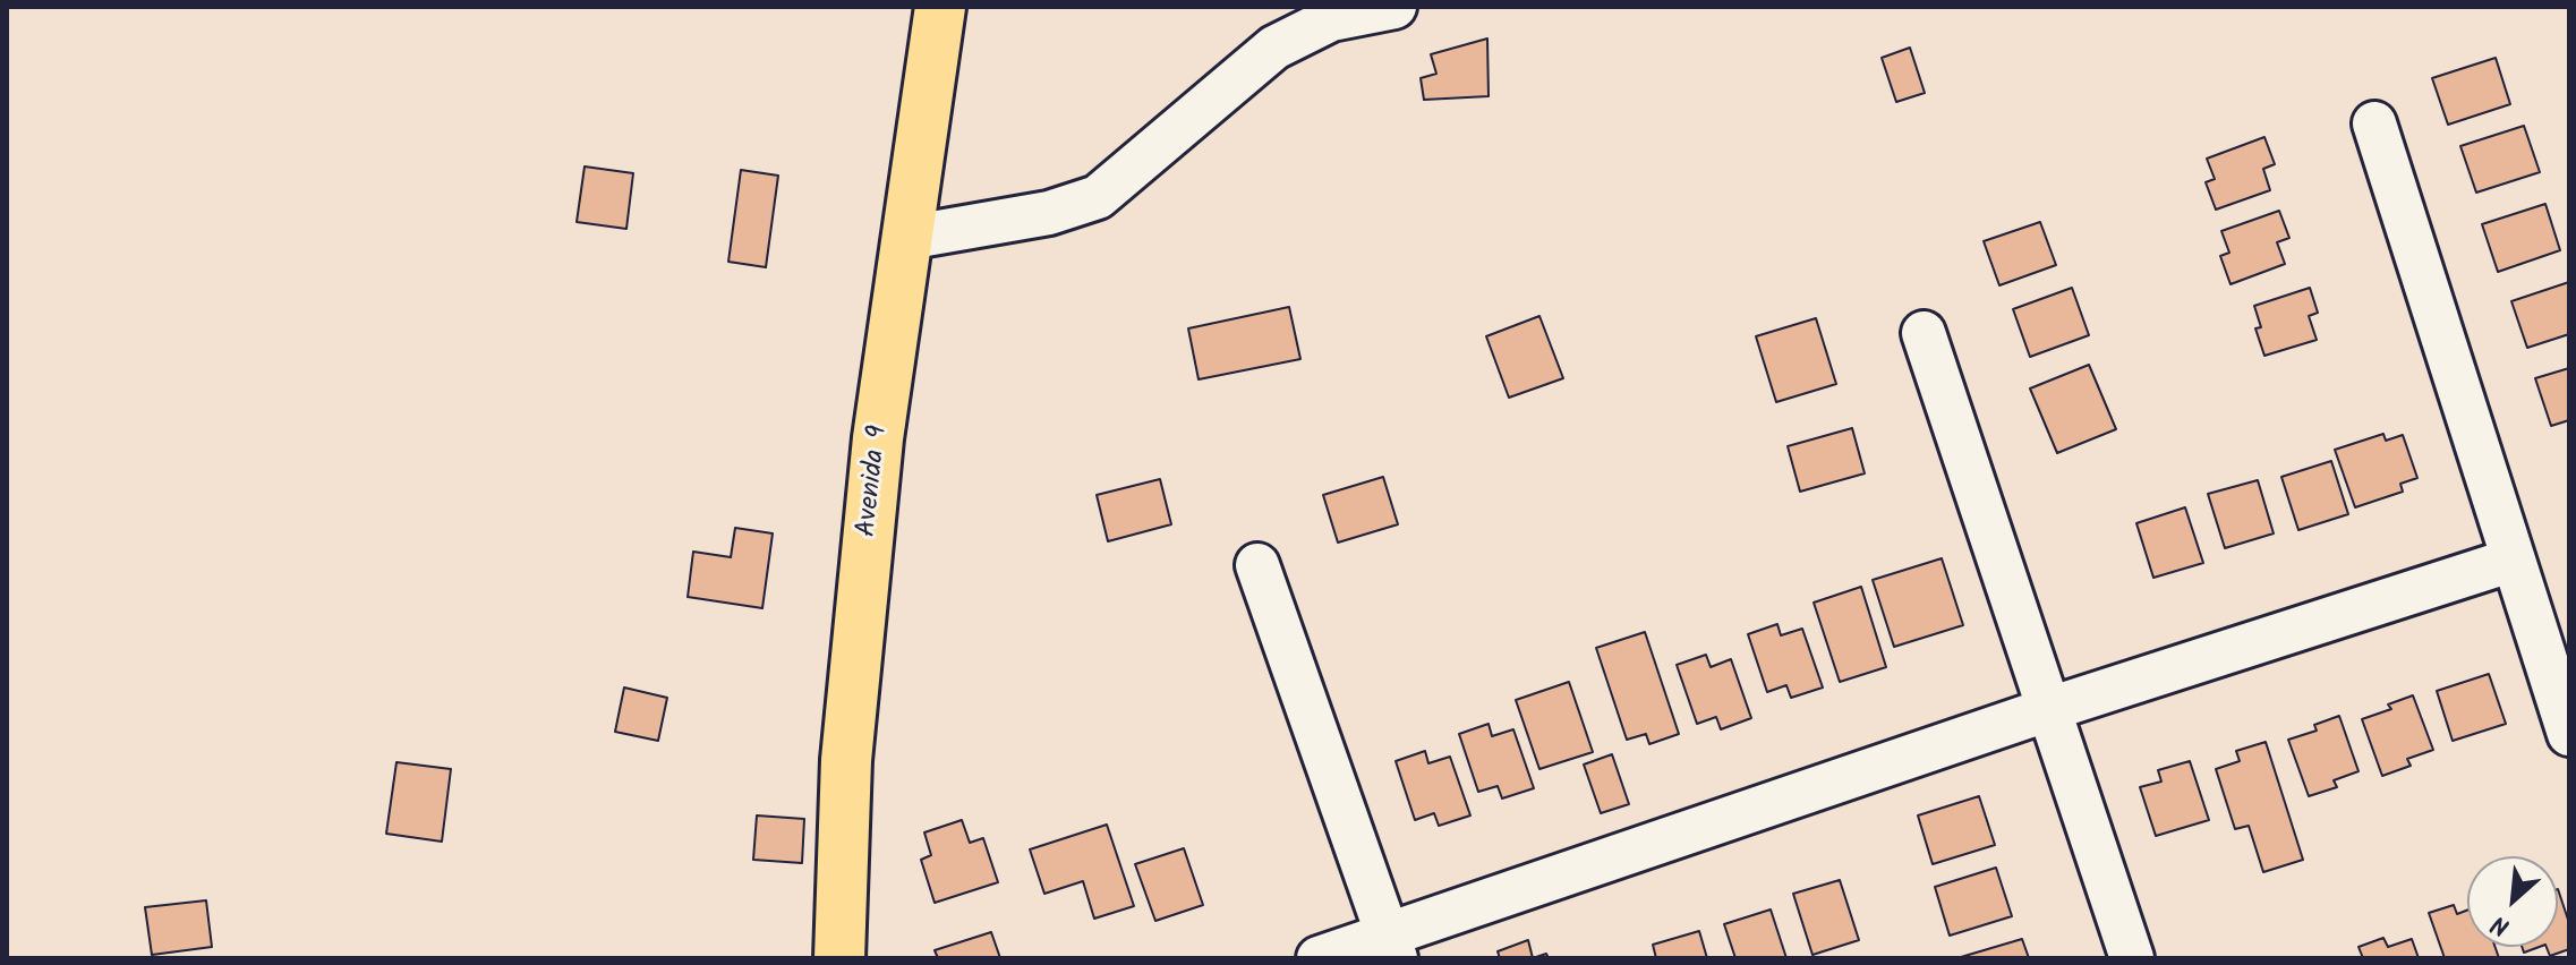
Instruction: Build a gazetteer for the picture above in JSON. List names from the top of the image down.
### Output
{
  "streets": {
    "main road": ["Avenida 9"]
  },
  "north": "bottom left"
}
